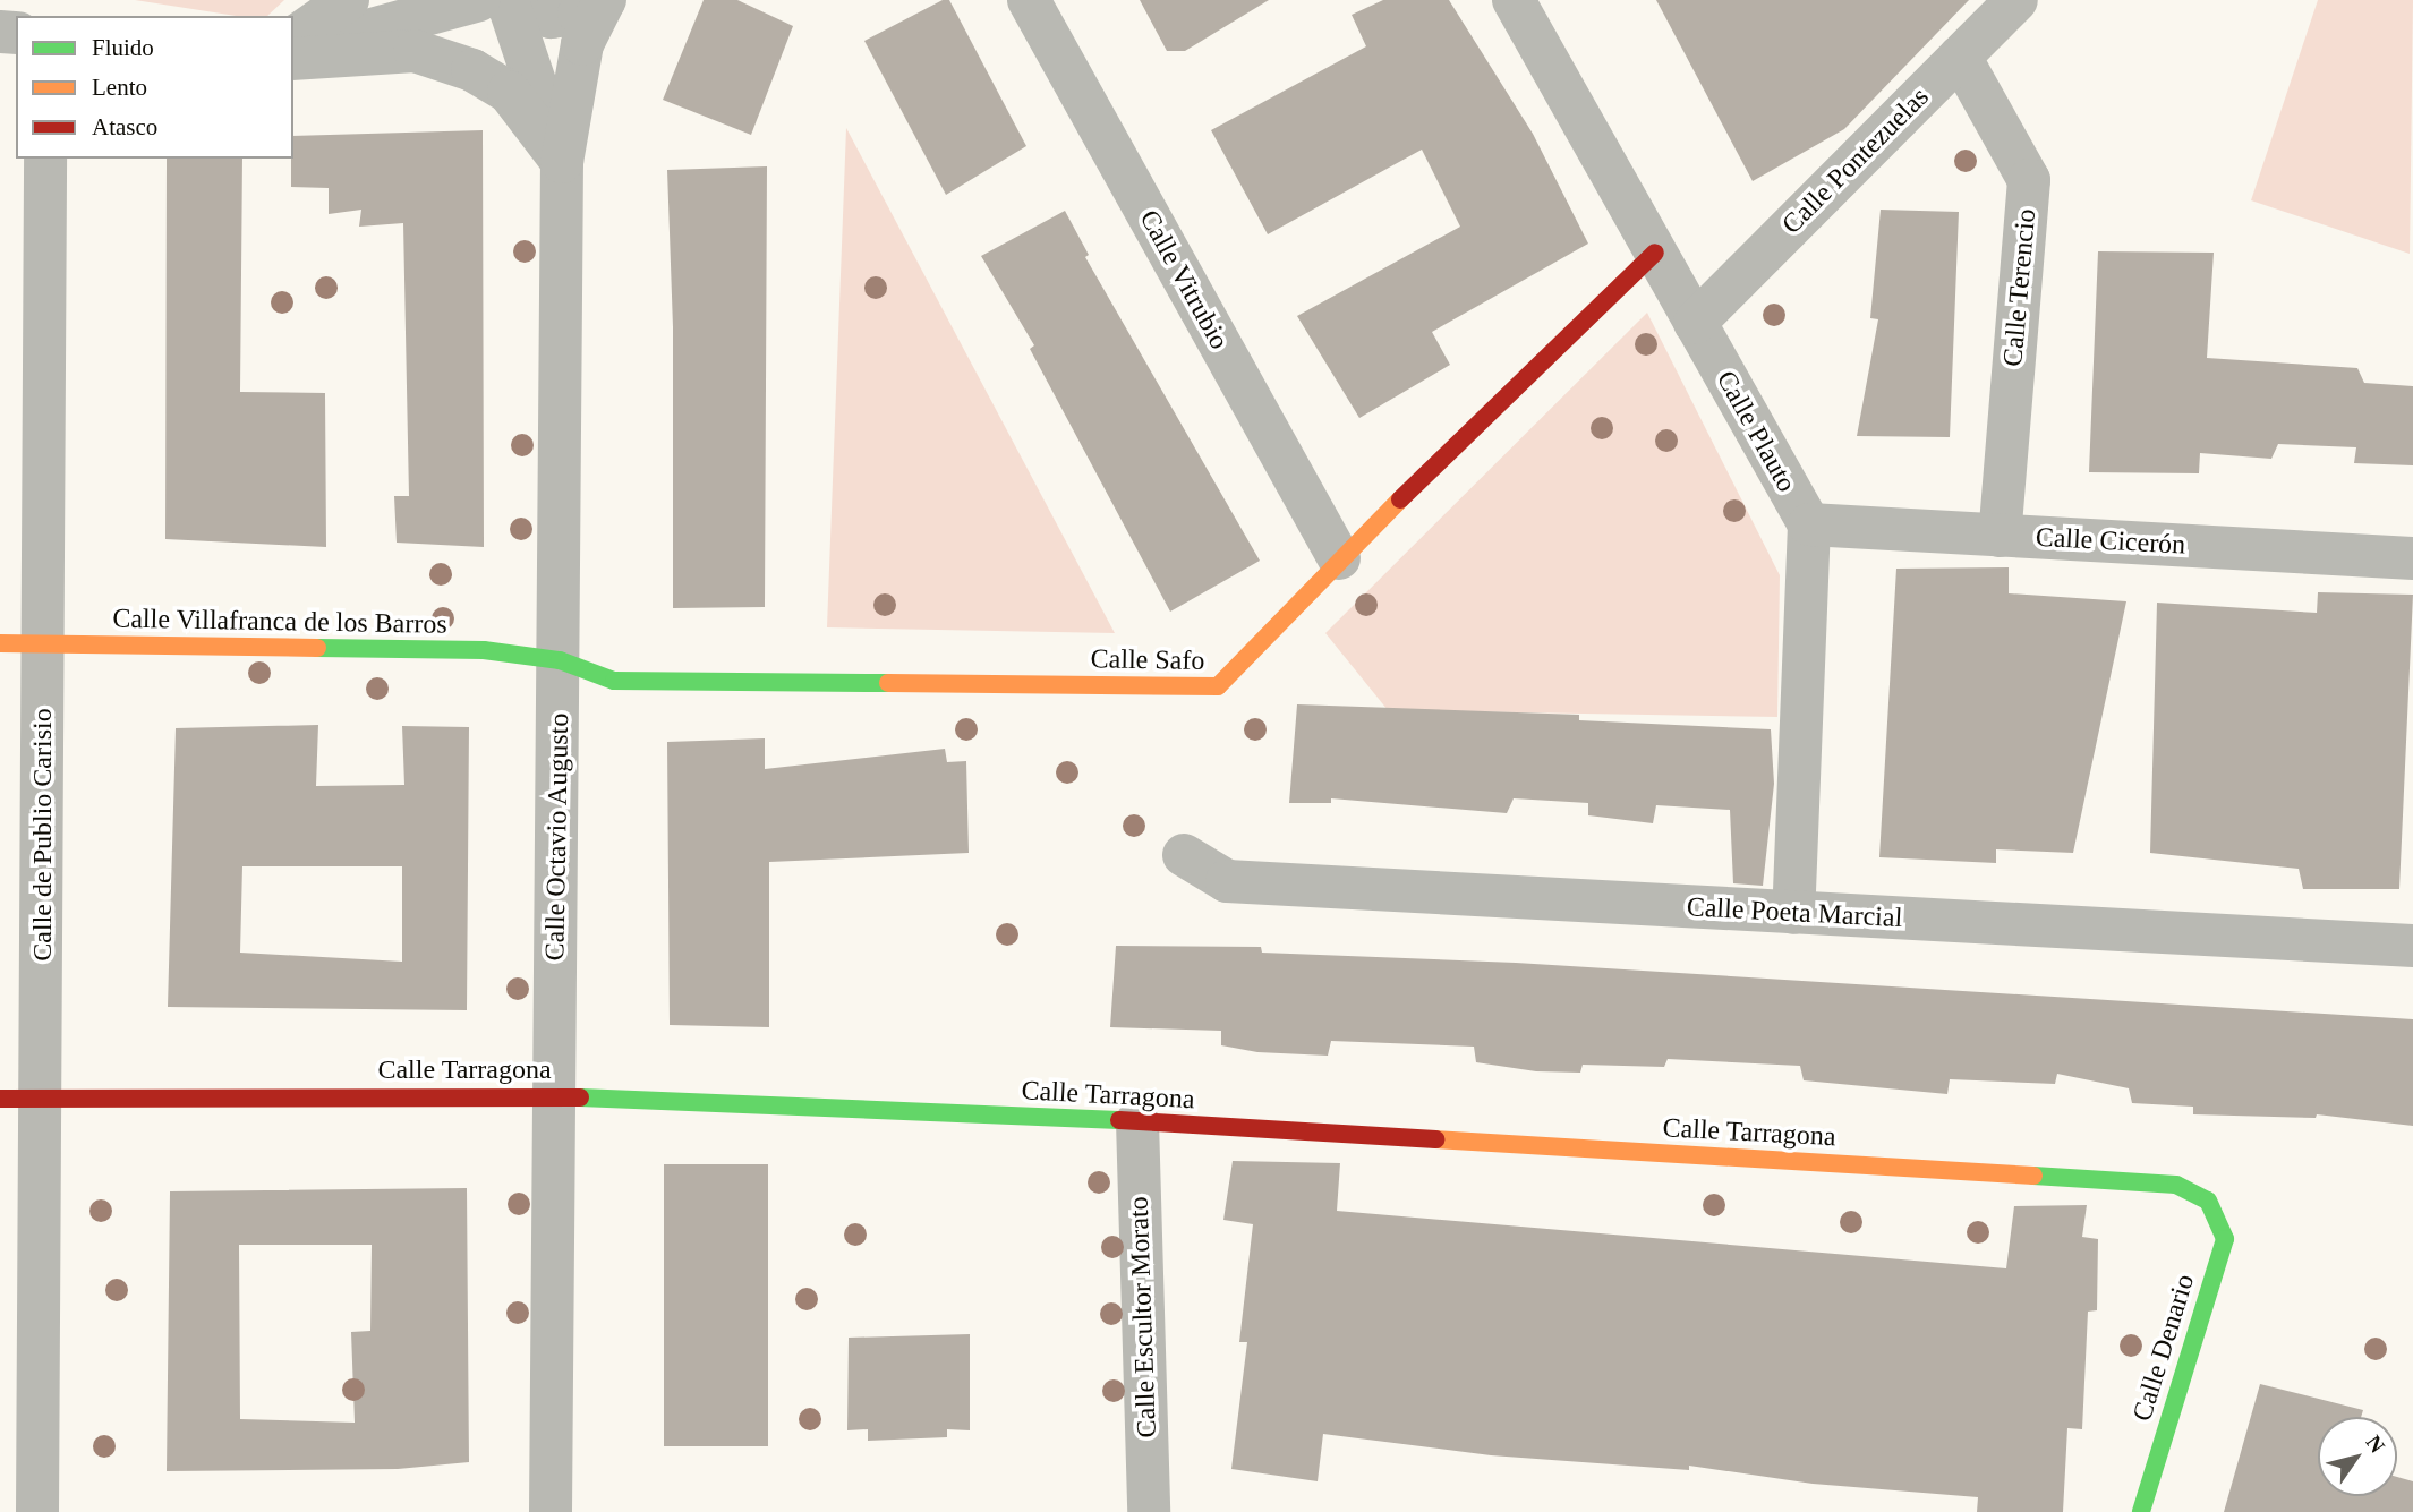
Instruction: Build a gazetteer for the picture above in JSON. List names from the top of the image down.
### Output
{
  "streets": {
    "street": [
      "Calle Pontezuelas",
      "Calle Vitrubio",
      "Calle Terencio",
      "Calle Plauto",
      "Calle Cicerón",
      "Calle Villafranca de los Barros",
      "Calle Safo",
      "Calle de Publio Carisio",
      "Calle Octavio Augusto",
      "Calle Poeta Marcial",
      "Calle Tarragona",
      "Calle Escultor Morato",
      "Calle Denario"
    ]
  },
  "crossings": [
    ["Calle Pontezuelas", "Calle Terencio"],
    ["Calle Pontezuelas", "Calle Plauto"],
    ["Calle Vitrubio", "Calle Safo"],
    ["Calle Terencio", "Calle Cicerón"],
    ["Calle Plauto", "Calle Cicerón"],
    ["Calle Plauto", "Calle Safo"],
    ["Calle Plauto", "Calle Poeta Marcial"],
    ["Calle Villafranca de los Barros", "Calle Safo"],
    ["Calle Villafranca de los Barros", "Calle de Publio Carisio"],
    ["Calle Villafranca de los Barros", "Calle Octavio Augusto"],
    ["Calle Safo", "Calle Octavio Augusto"],
    ["Calle de Publio Carisio", "Calle Tarragona"],
    ["Calle Octavio Augusto", "Calle Tarragona"],
    ["Calle Tarragona", "Calle Escultor Morato"],
    ["Calle Tarragona", "Calle Denario"]
  ],
  "legend": ["Fluido", "Lento", "Atasco"],
  "north": "top right"
}
